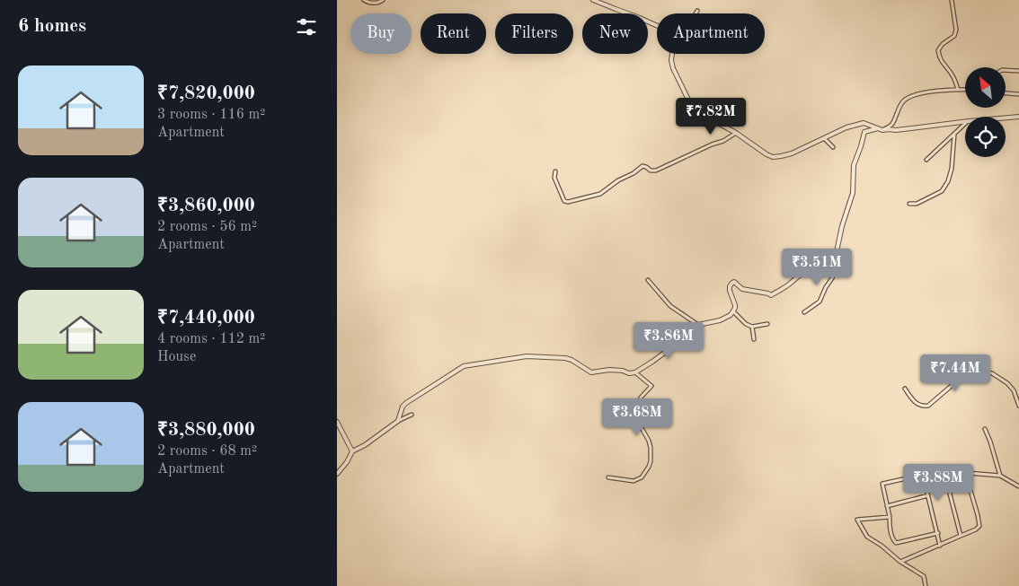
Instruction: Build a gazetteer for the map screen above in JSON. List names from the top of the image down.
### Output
{
  "north": "top left",
  "page": {
    "heading": "6 homes",
    "chip": [
      "Buy",
      "Rent",
      "Filters",
      "New",
      "Apartment"
    ],
    "list": [
      {
        "name": "₹7,820,000",
        "note": "3 rooms · 116 m² · Apartment"
      },
      {
        "name": "₹3,860,000",
        "note": "2 rooms · 56 m² · Apartment"
      },
      {
        "name": "₹7,440,000",
        "note": "4 rooms · 112 m² · House"
      },
      {
        "name": "₹3,880,000",
        "note": "2 rooms · 68 m² · Apartment"
      }
    ],
    "price": [
      "₹7.82M",
      "₹3.51M",
      "₹3.86M",
      "₹7.44M",
      "₹3.68M",
      "₹3.88M"
    ]
  }
}
